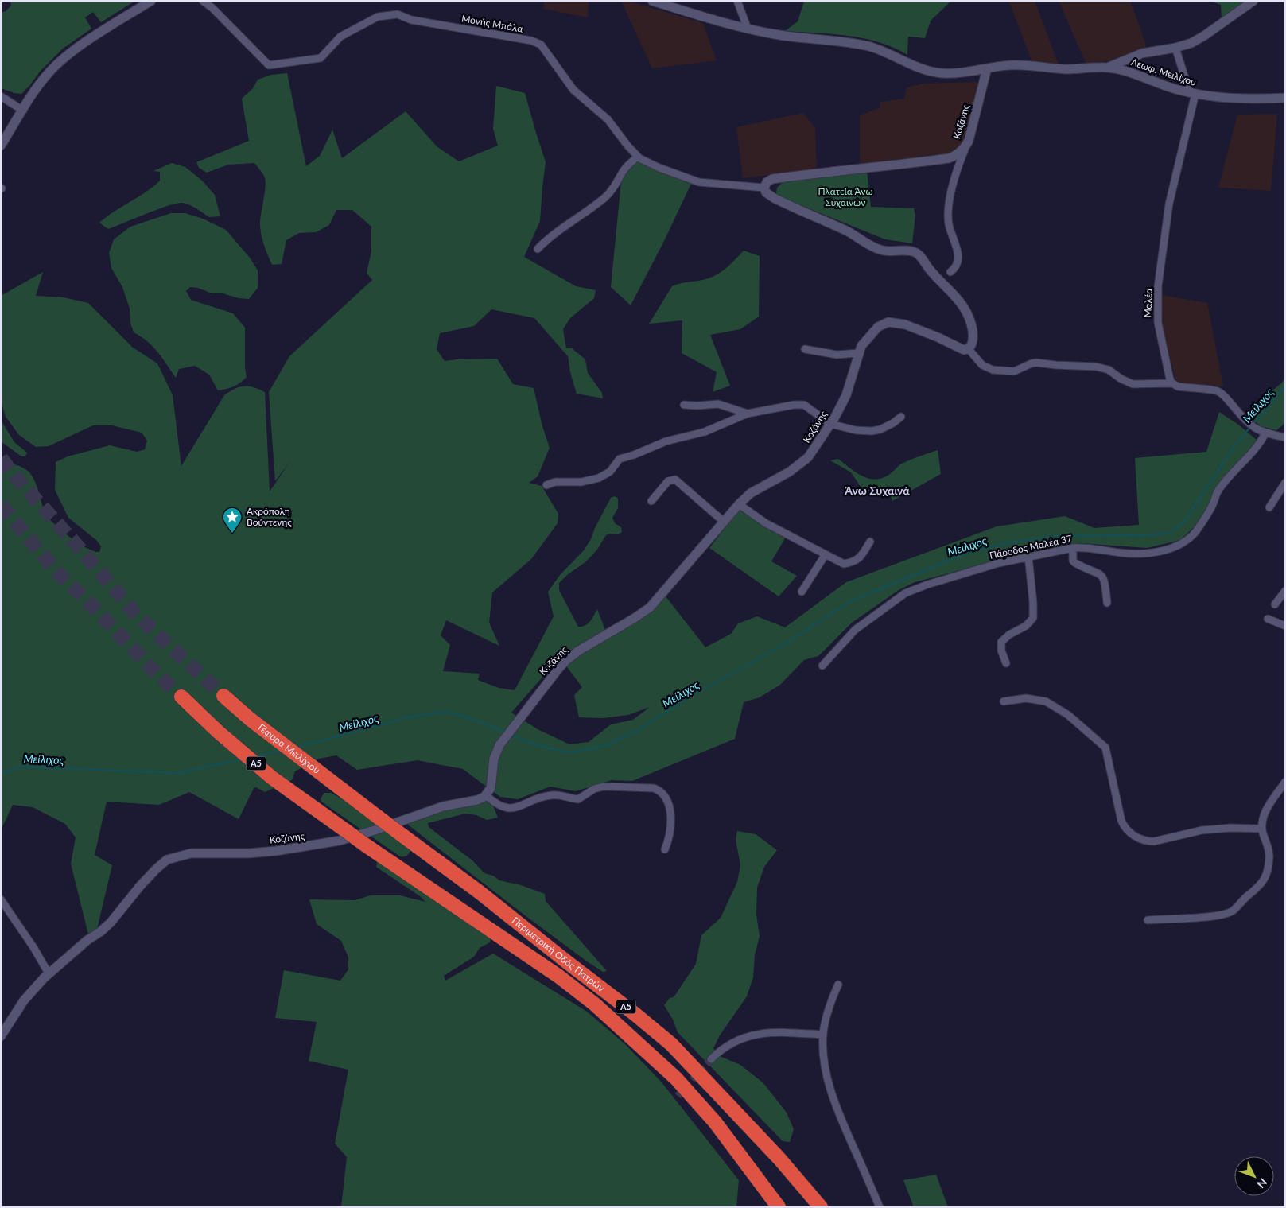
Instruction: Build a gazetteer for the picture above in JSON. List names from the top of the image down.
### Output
{
  "streets": {
    "highway": ["Γέφυρα Μειλίχιου", "Α5", "Περιμετρική Οδός Πατρών"],
    "street": [
      "Μονής Μπάλα",
      "Λεωφ. Μειλίχου",
      "Κοζάνης",
      "Μαλέα",
      "Πάροδος Μαλέα 37"
    ]
  },
  "crossings": [
    ["Μονής Μπάλα", "Κοζάνης"],
    ["Λεωφ. Μειλίχου", "Μαλέα"],
    ["Γέφυρα Μειλίχιου", "Περιμετρική Οδός Πατρών"]
  ],
  "districts": ["Άνω Συχαινά"],
  "water": ["Μείλιχος"],
  "parks": ["Πλατεία Άνω Συχαινών"],
  "places": {
    "place": ["Ακρόπολη Βούντενης"]
  },
  "north": "bottom right"
}
